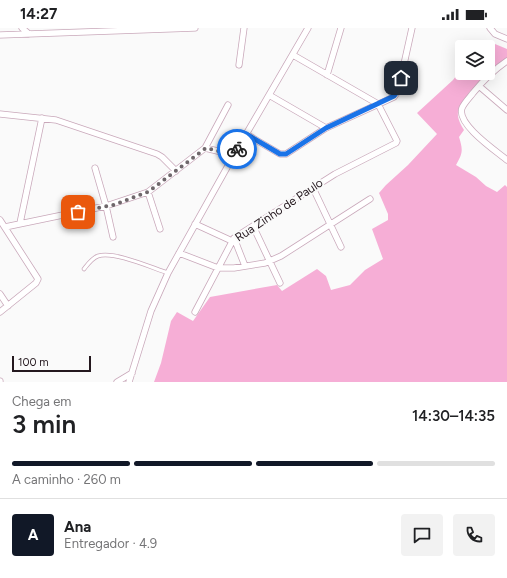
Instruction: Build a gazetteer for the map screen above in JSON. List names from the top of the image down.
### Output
{
  "streets": {
    "street": ["Rua Zinho de Paulo"]
  },
  "scale_bar": "100 m",
  "page": {
    "status": "14:27",
    "scale": "100 m",
    "heading": ["3 min", "Chega em", "14:30–14:35"],
    "panel": ["Ana", "Entregador · 4.9"],
    "bar": "A caminho · 260 m",
    "round": "A"
  }
}
